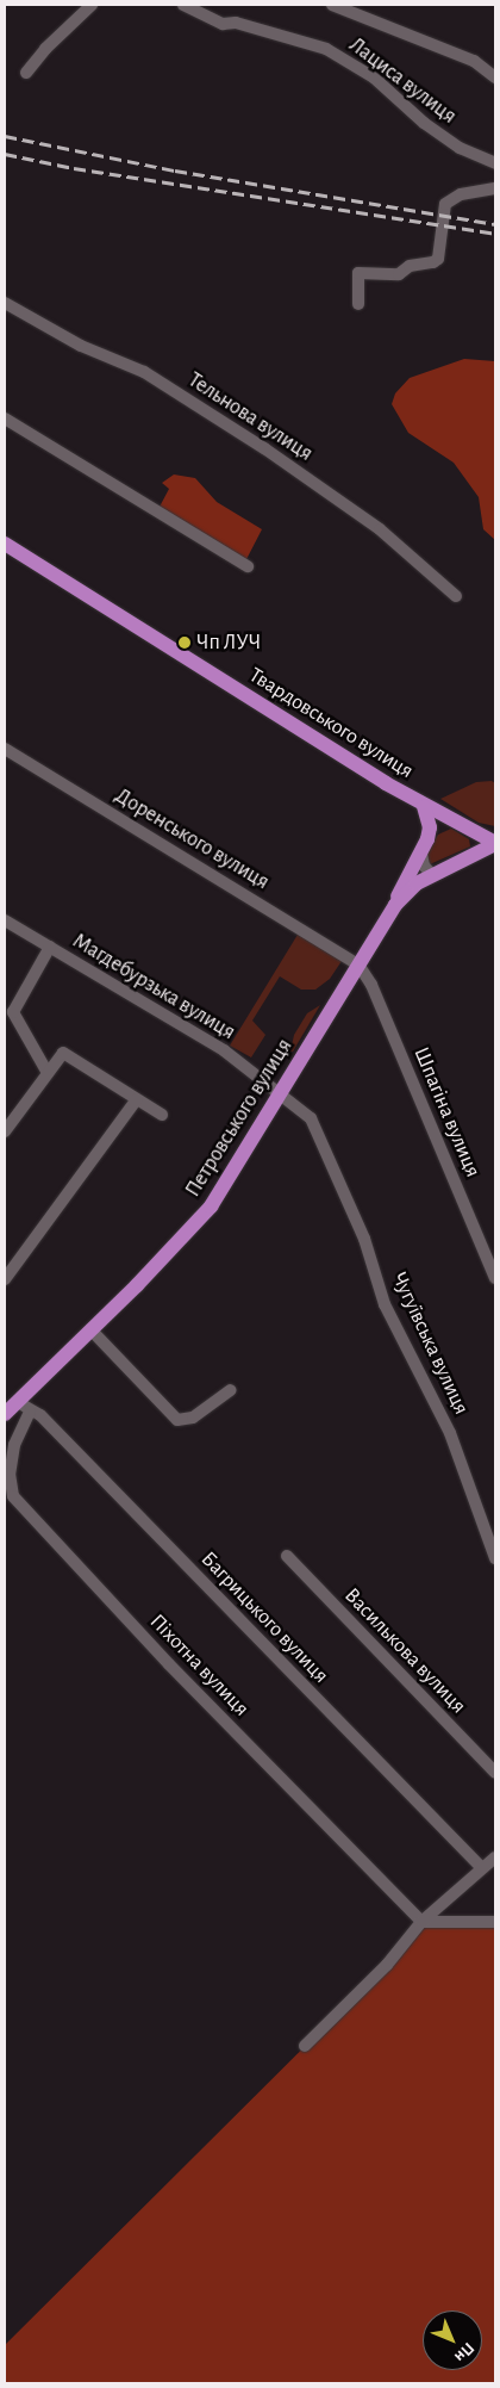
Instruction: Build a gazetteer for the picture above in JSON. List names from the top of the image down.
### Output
{
  "streets": {
    "main road": ["Твардовського вулиця", "Петровського вулиця"],
    "street": [
      "Лациса вулиця",
      "Тельнова вулиця",
      "Доренського вулиця",
      "Магдебурзька вулиця",
      "Шпагіна вулиця",
      "Чугуївська вулиця",
      "Багрицького вулиця",
      "Василькова вулиця",
      "Піхотна вулиця"
    ]
  },
  "crossings": [
    ["Твардовського вулиця", "Петровського вулиця"],
    ["Доренського вулиця", "Шпагіна вулиця"],
    ["Доренського вулиця", "Петровського вулиця"],
    ["Магдебурзька вулиця", "Петровського вулиця"],
    ["Магдебурзька вулиця", "Чугуївська вулиця"],
    ["Шпагіна вулиця", "Петровського вулиця"],
    ["Петровського вулиця", "Чугуївська вулиця"],
    ["Петровського вулиця", "Багрицького вулиця"],
    ["Петровського вулиця", "Піхотна вулиця"],
    ["Багрицького вулиця", "Піхотна вулиця"]
  ],
  "places": ["Чп ЛУЧ"],
  "north": "bottom right"
}
